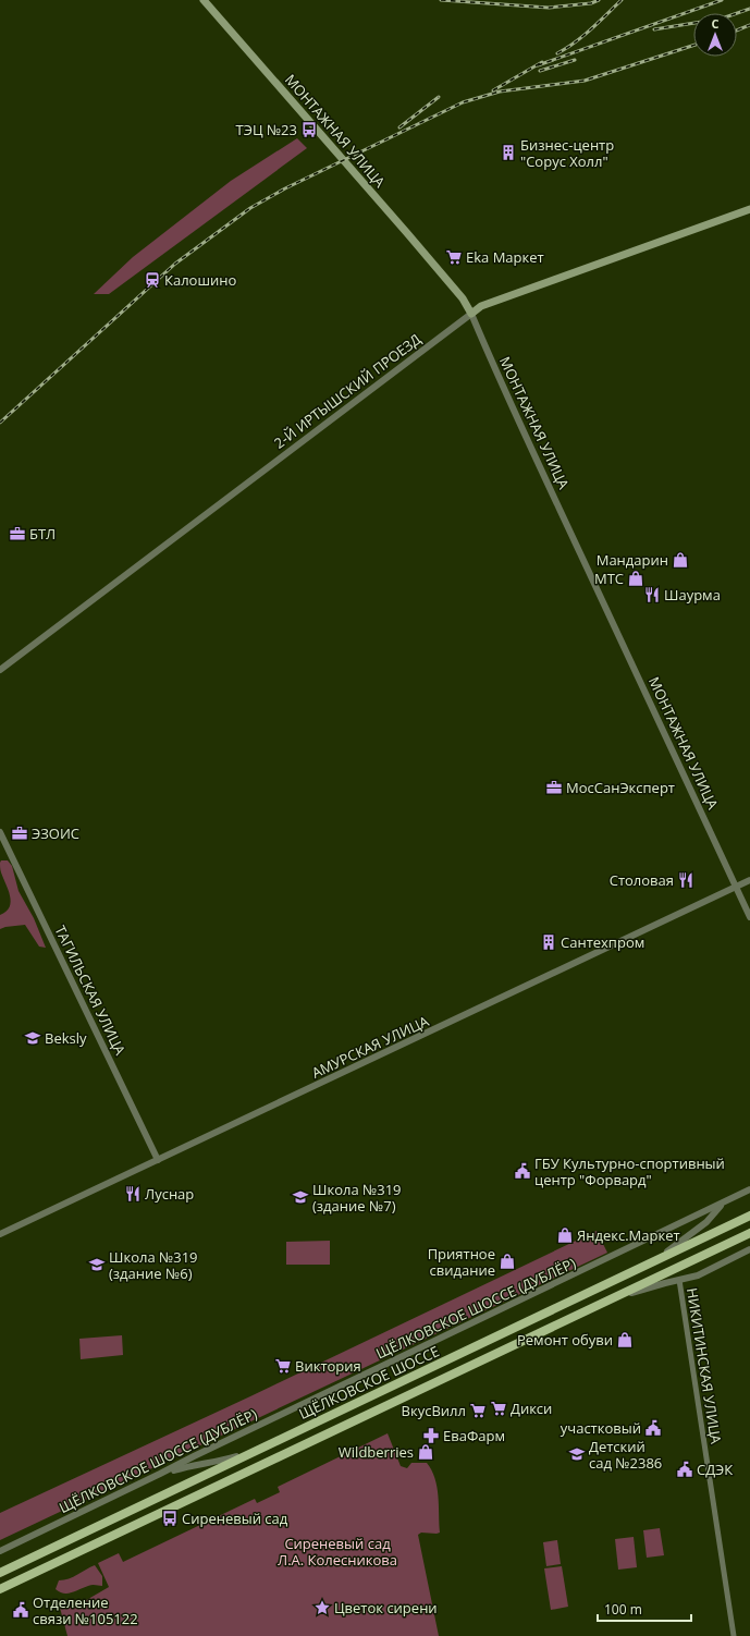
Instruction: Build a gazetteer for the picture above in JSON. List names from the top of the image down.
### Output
{
  "streets": {
    "main road": ["МОНТАЖНАЯ УЛИЦА", "2-Й ИРТЫШСКИЙ ПРОЕЗД", "ЩЁЛКОВСКОЕ ШОССЕ"],
    "street": [
      "ТАГИЛЬСКАЯ УЛИЦА",
      "АМУРСКАЯ УЛИЦА",
      "ЩЁЛКОВСКОЕ ШОССЕ (ДУБЛЁР)",
      "НИКИТИНСКАЯ УЛИЦА"
    ]
  },
  "crossings": [
    ["МОНТАЖНАЯ УЛИЦА", "2-Й ИРТЫШСКИЙ ПРОЕЗД"],
    ["МОНТАЖНАЯ УЛИЦА", "АМУРСКАЯ УЛИЦА"],
    ["ТАГИЛЬСКАЯ УЛИЦА", "АМУРСКАЯ УЛИЦА"]
  ],
  "parks": ["Сиреневый сад Л.А. Колесникова"],
  "places": {
    "bus stop": ["ТЭЦ №23", "Сиреневый сад"],
    "building": ["Бизнес-центр \"Сорус Холл\"", "Сантехпром"],
    "supermarket": [
      "Eka Маркет",
      "Виктория",
      "Дикси",
      "ВкусВилл"
    ],
    "station": ["Калошино"],
    "office": ["БТЛ", "МосСанЭксперт", "ЭЗОИС"],
    "shop": [
      "Мандарин",
      "МТС",
      "Яндекс.Маркет",
      "Приятное свидание",
      "Ремонт обуви",
      "Wildberries"
    ],
    "restaurant": ["Шаурма", "Столовая", "Луснар"],
    "school or university": [
      "Beksly",
      "Школа №319 (здание №7)",
      "Школа №319 (здание №6)",
      "Детский сад №2386"
    ],
    "public building": [
      "ГБУ Культурно-спортивный центр \"Форвард\"",
      "участковый",
      "СДЭК",
      "Отделение связи №105122"
    ],
    "pharmacy": ["ЕваФарм"],
    "place": ["Цветок сирени"]
  },
  "scale_bar": "100 m",
  "north": "top"
}
